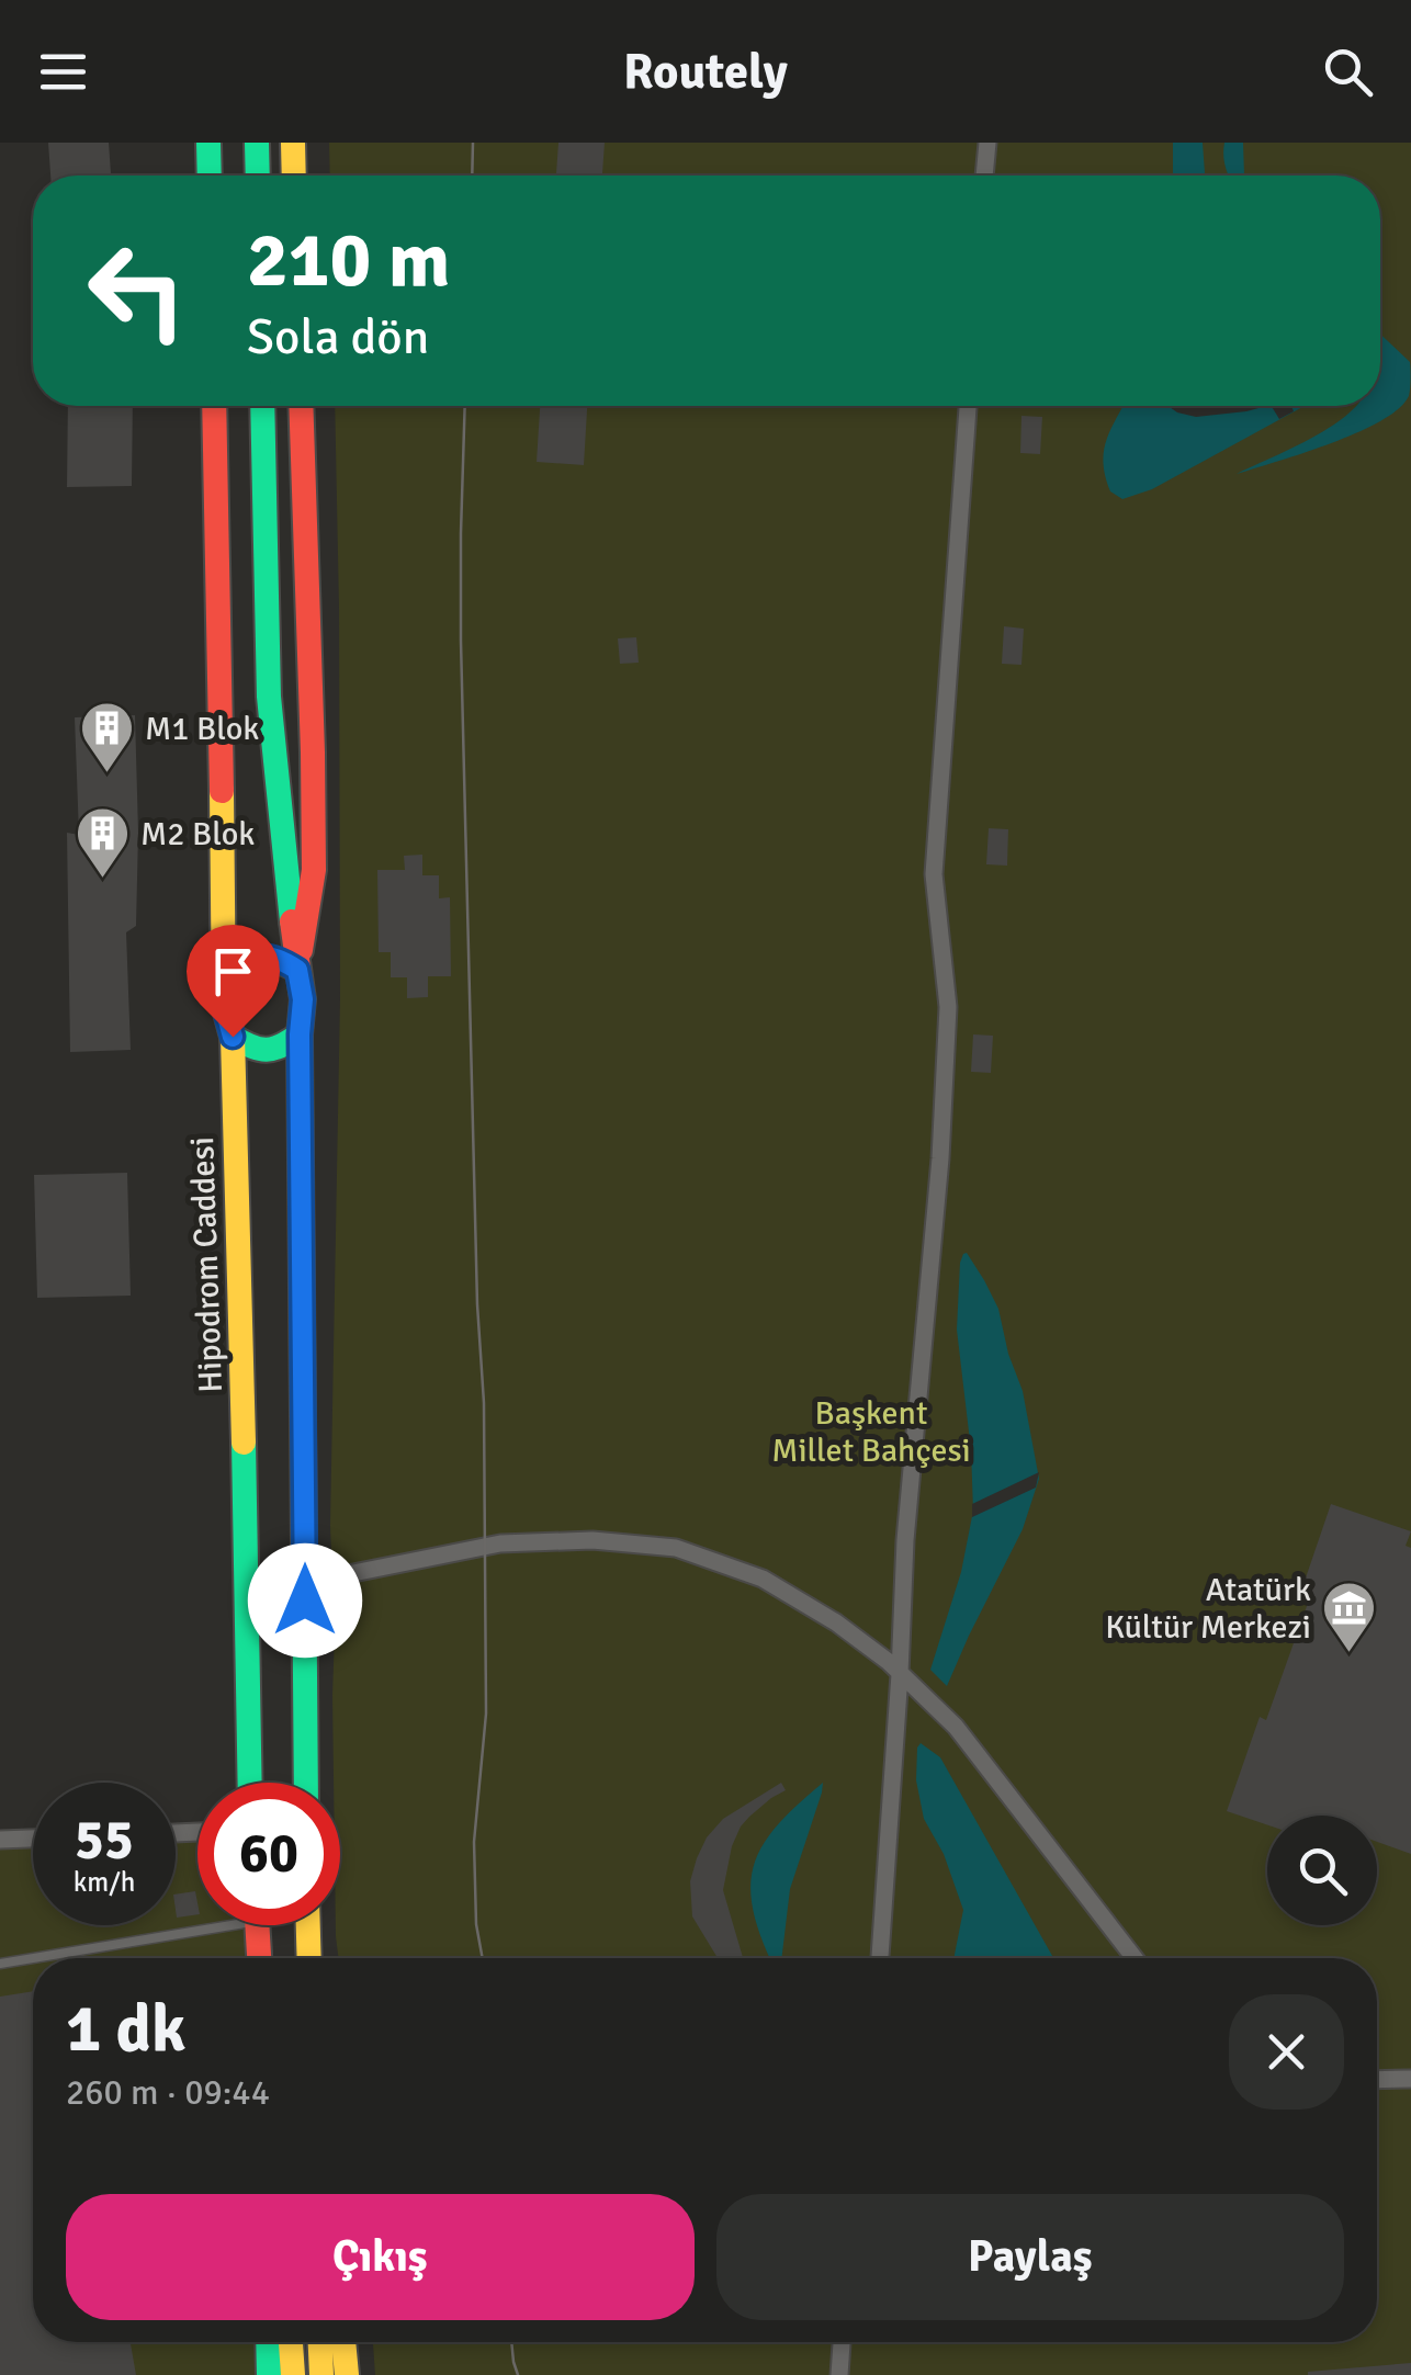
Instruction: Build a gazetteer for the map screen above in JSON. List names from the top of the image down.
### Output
{
  "streets": {
    "main road": ["Hipodrom Caddesi"]
  },
  "parks": ["Başkent Millet Bahçesi"],
  "places": {
    "building": ["M1 Blok", "M2 Blok"],
    "museum": ["Atatürk Kültür Merkezi"]
  },
  "page": {
    "header": "Routely",
    "turn": ["210 m", "Sola dön"],
    "speed": "55 km/h",
    "limit": "60",
    "heading": ["1 dk", "260 m · 09:44"],
    "buttons": ["Çıkış", "Paylaş"]
  }
}
